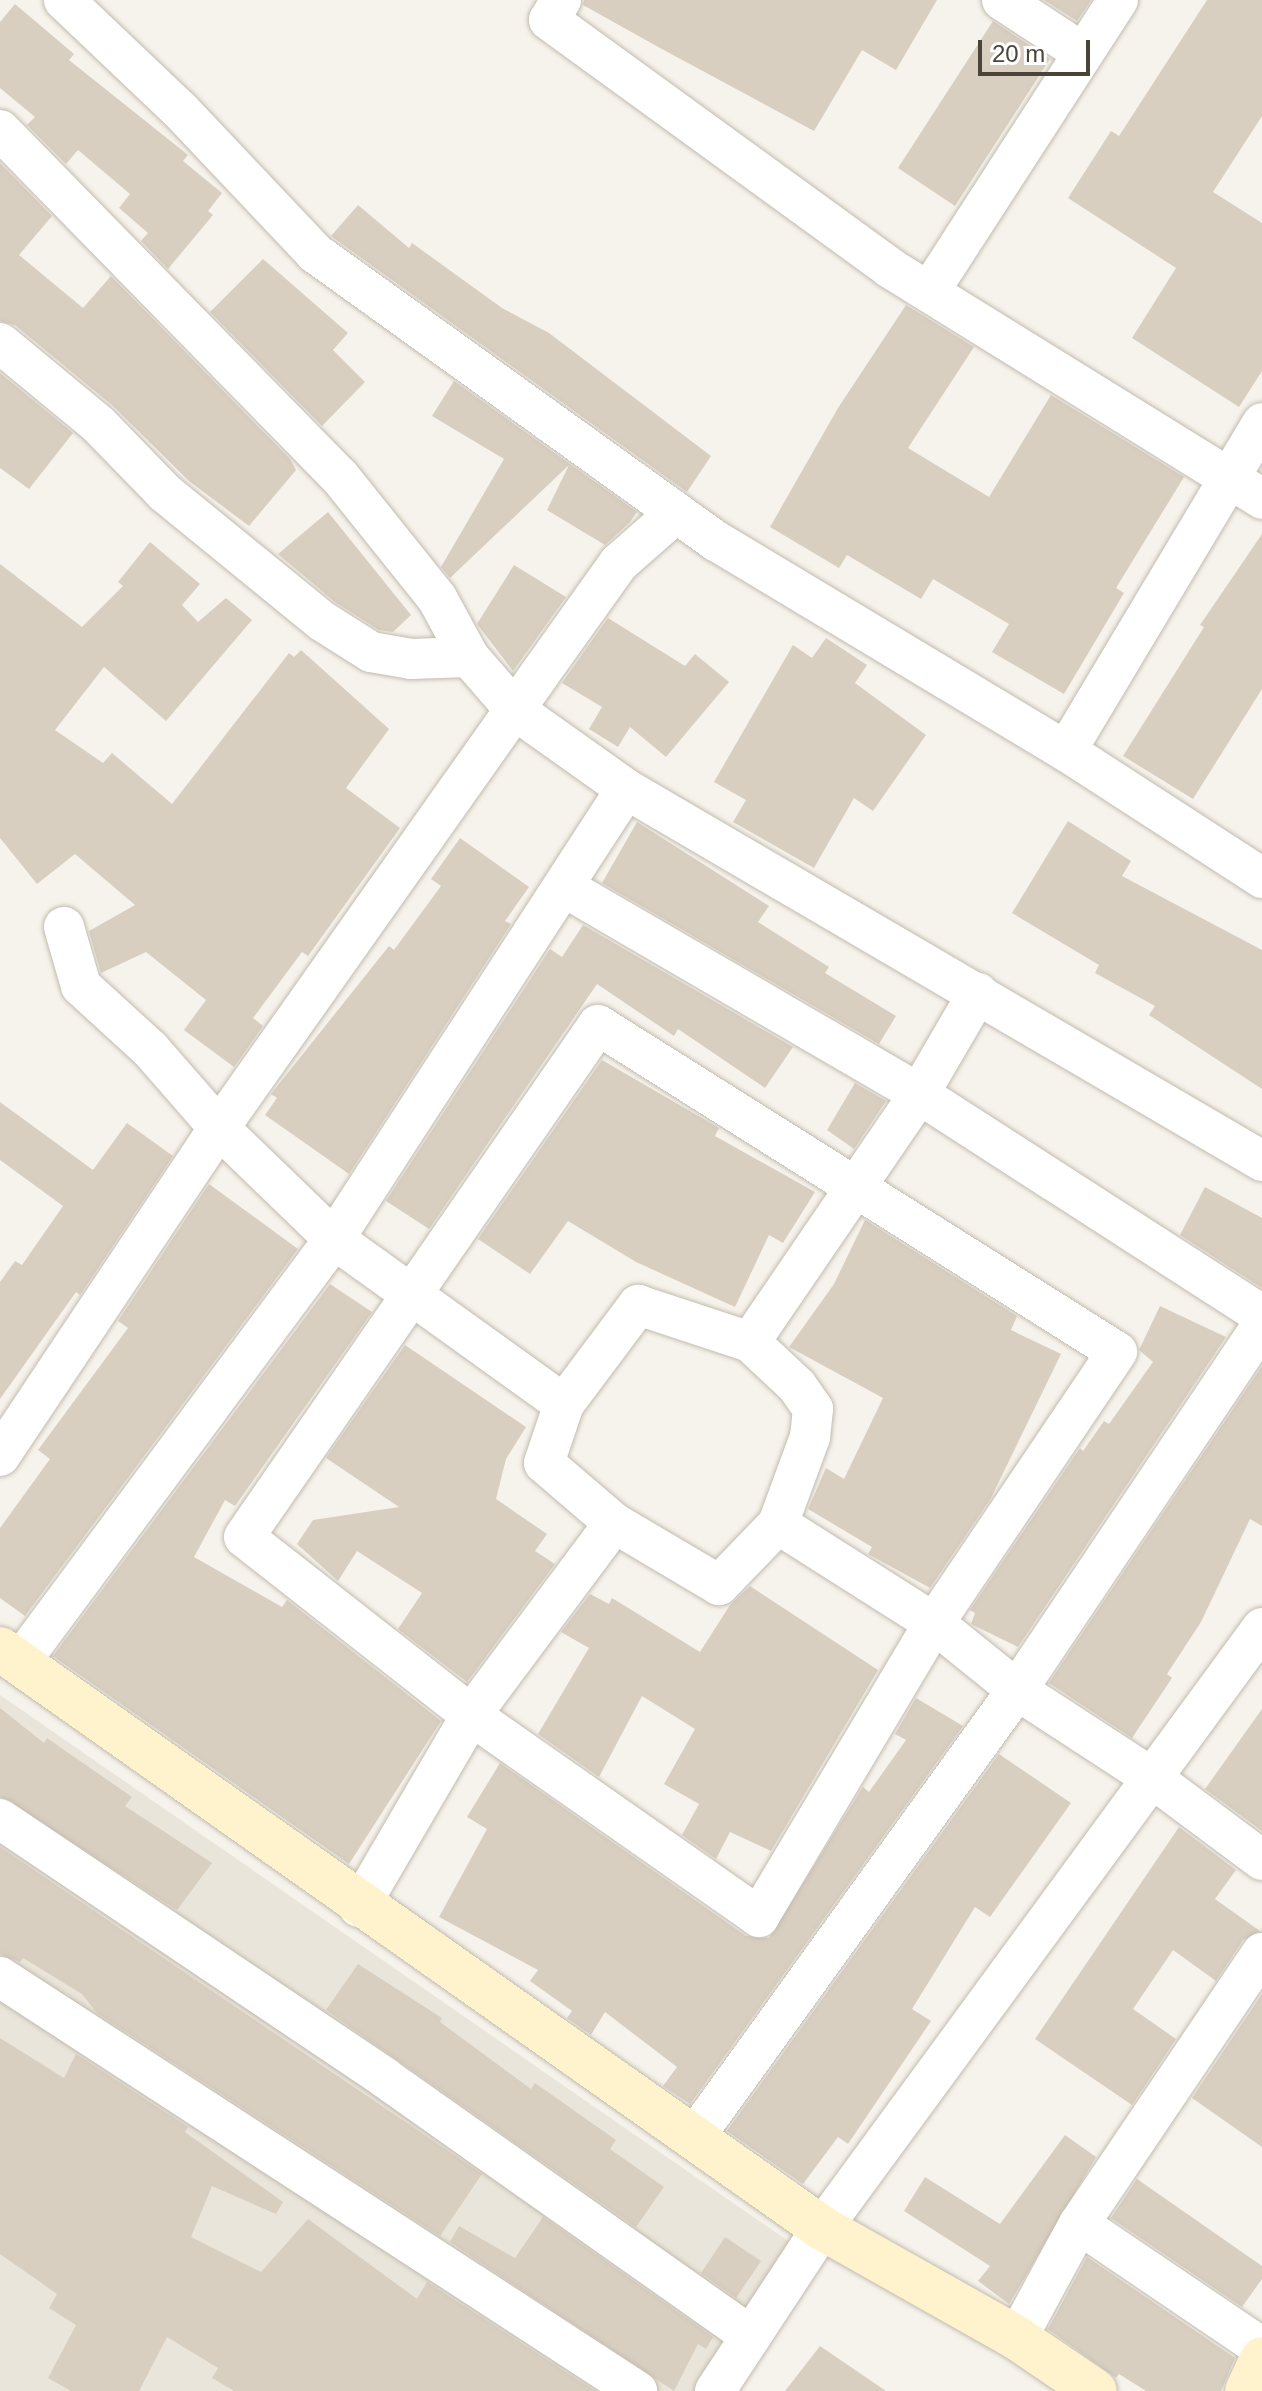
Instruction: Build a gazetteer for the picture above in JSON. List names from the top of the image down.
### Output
{
  "scale_bar": "20 m"
}
